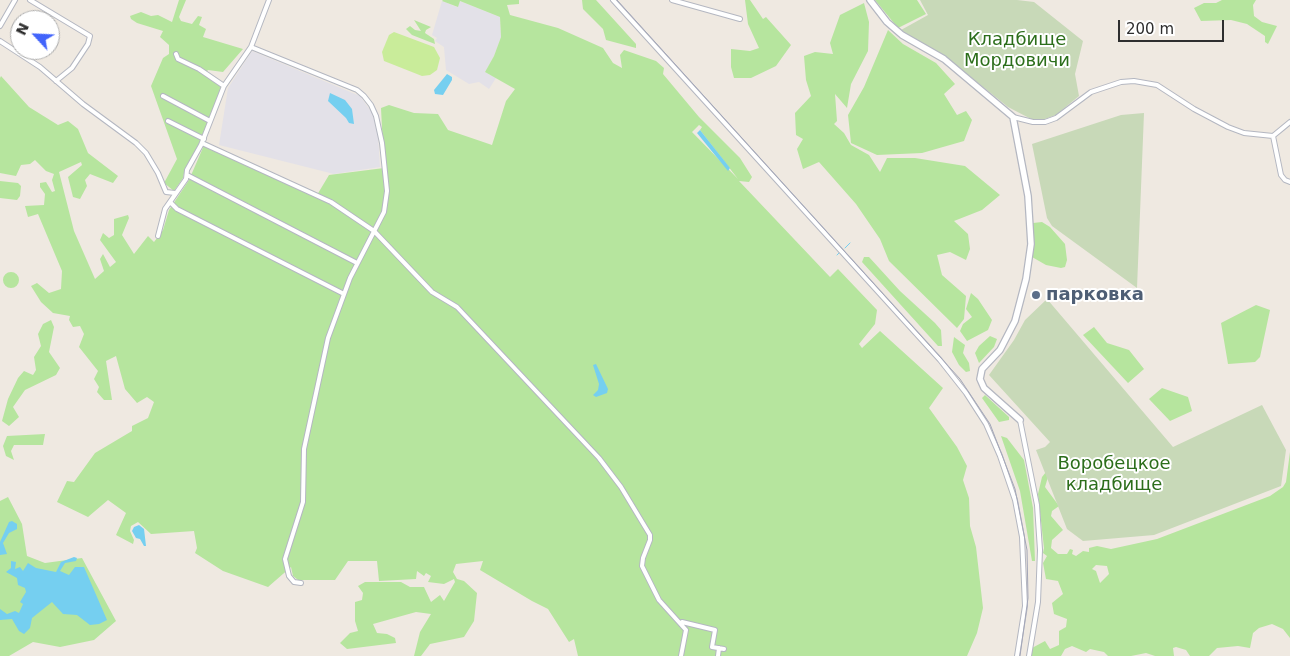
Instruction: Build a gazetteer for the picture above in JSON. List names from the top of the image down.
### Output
{
  "parks": ["Кладбище Мордовичи", "Воробецкое кладбище"],
  "places": ["парковка"],
  "scale_bar": "200 m",
  "north": "top left"
}
